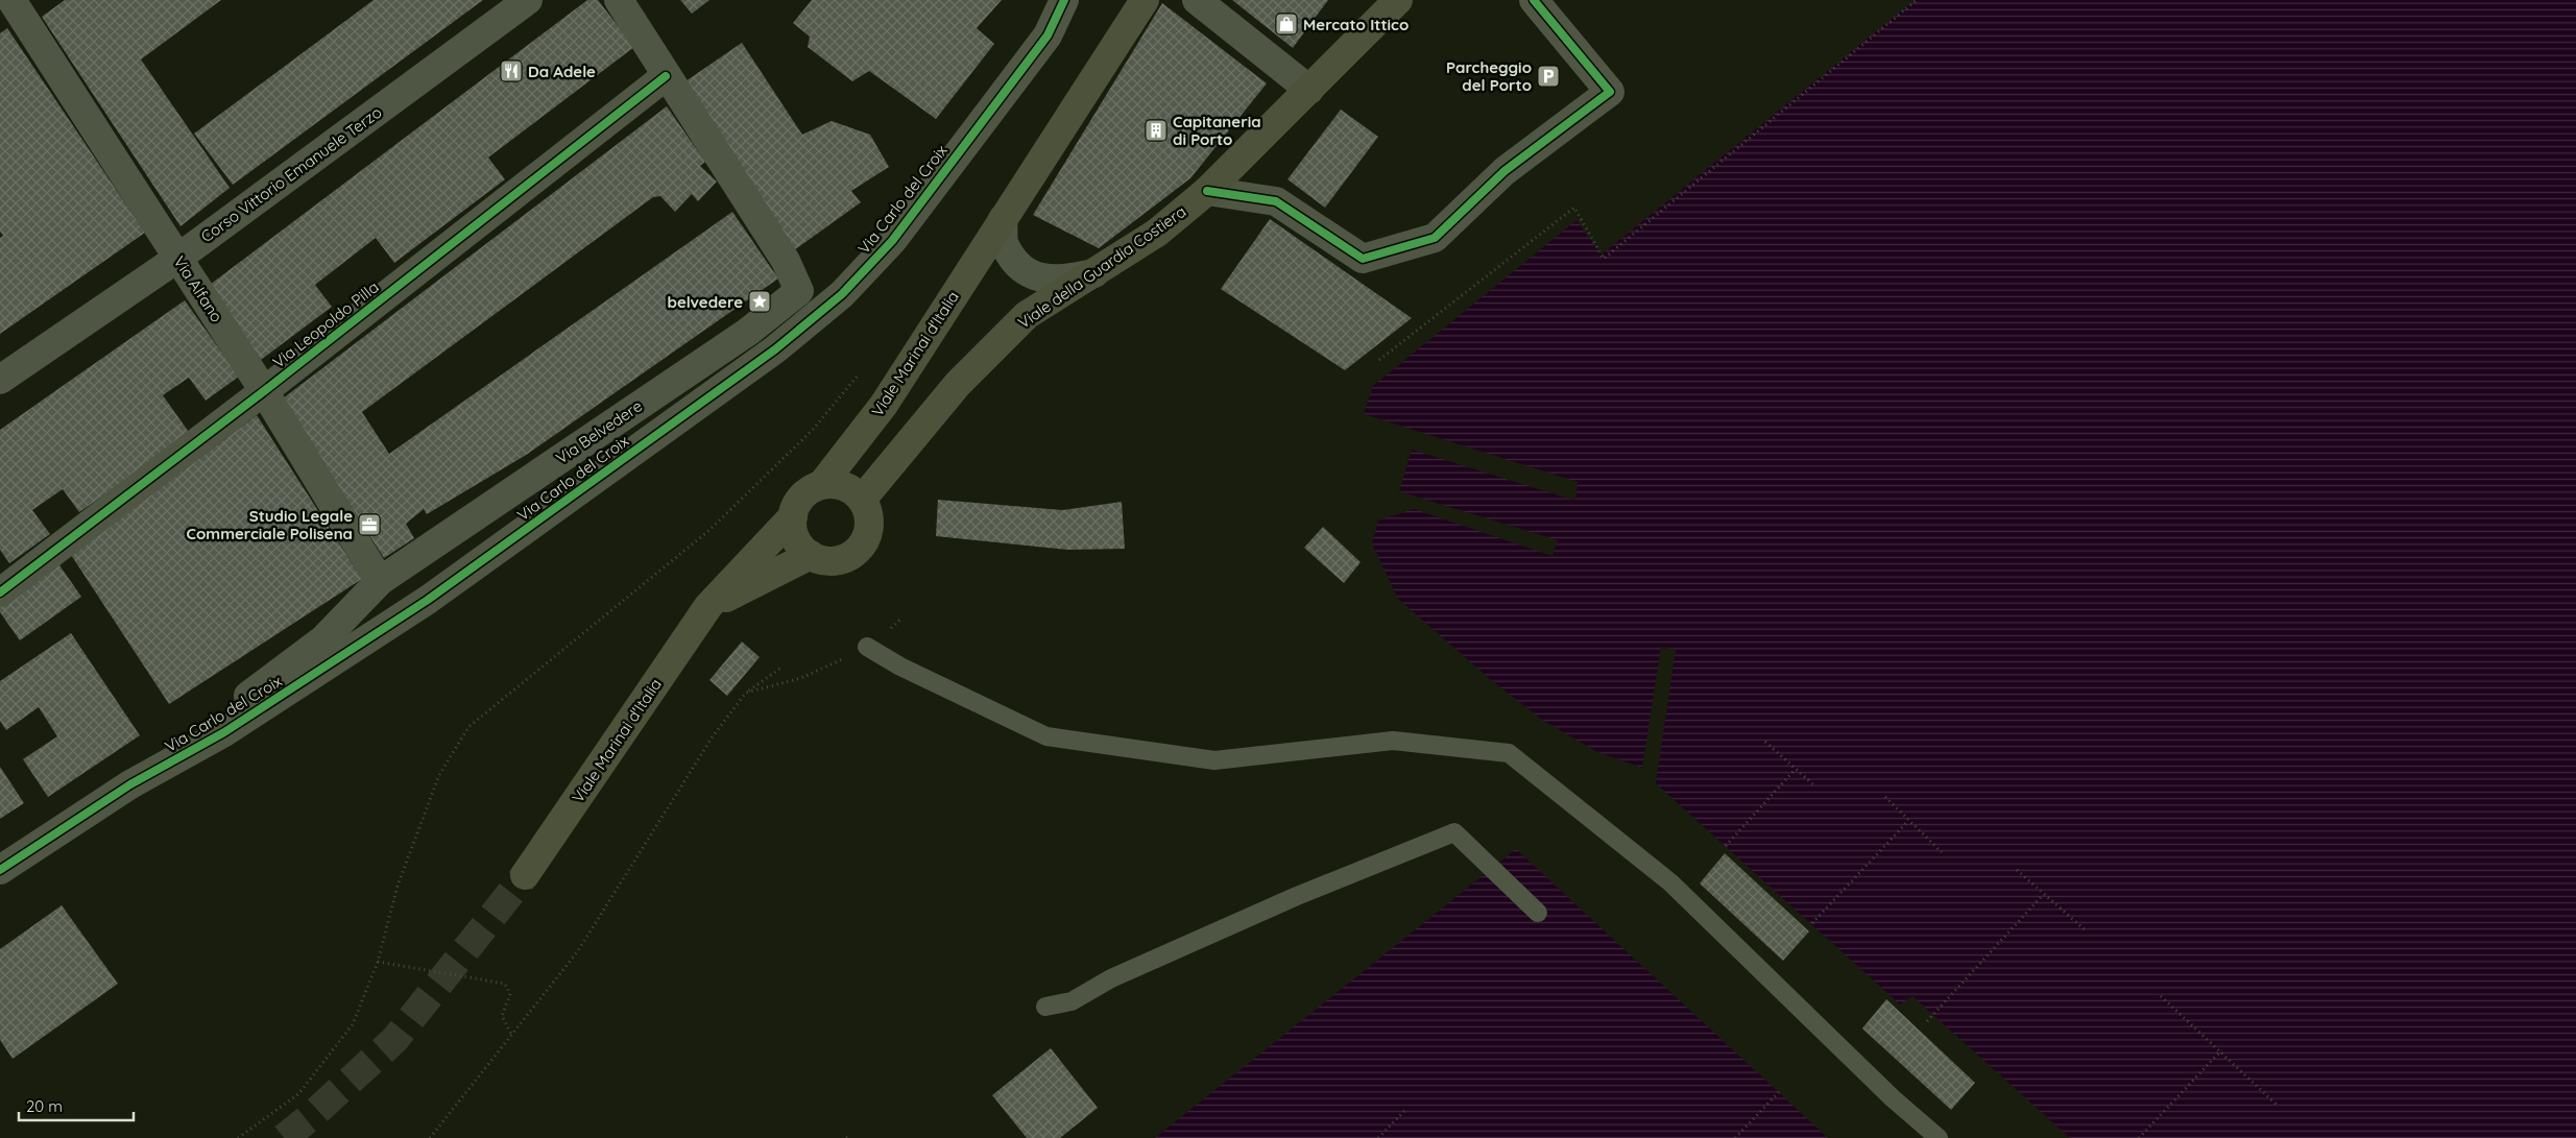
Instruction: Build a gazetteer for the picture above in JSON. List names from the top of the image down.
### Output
{
  "streets": {
    "main road": ["Viale della Guardia Costiera", "Viale Marinai d'Italia"],
    "street": [
      "Corso Vittorio Emanuele Terzo",
      "Via Carlo del Croix",
      "Via Alfano",
      "Via Leopoldo Pilla",
      "Via Belvedere"
    ]
  },
  "crossings": [
    ["Corso Vittorio Emanuele Terzo", "Via Alfano"],
    ["Via Carlo del Croix", "Via Belvedere"],
    ["Viale della Guardia Costiera", "Viale Marinai d'Italia"],
    ["Via Alfano", "Via Leopoldo Pilla"],
    ["Via Alfano", "Via Belvedere"],
    ["Via Leopoldo Pilla", "Via Belvedere"]
  ],
  "places": {
    "shop": ["Mercato Ittico"],
    "restaurant": ["Da Adele"],
    "parking": ["Parcheggio del Porto"],
    "building": ["Capitaneria di Porto"],
    "place": ["belvedere"],
    "office": ["Studio Legale Commerciale Polisena"]
  },
  "scale_bar": "20 m"
}
